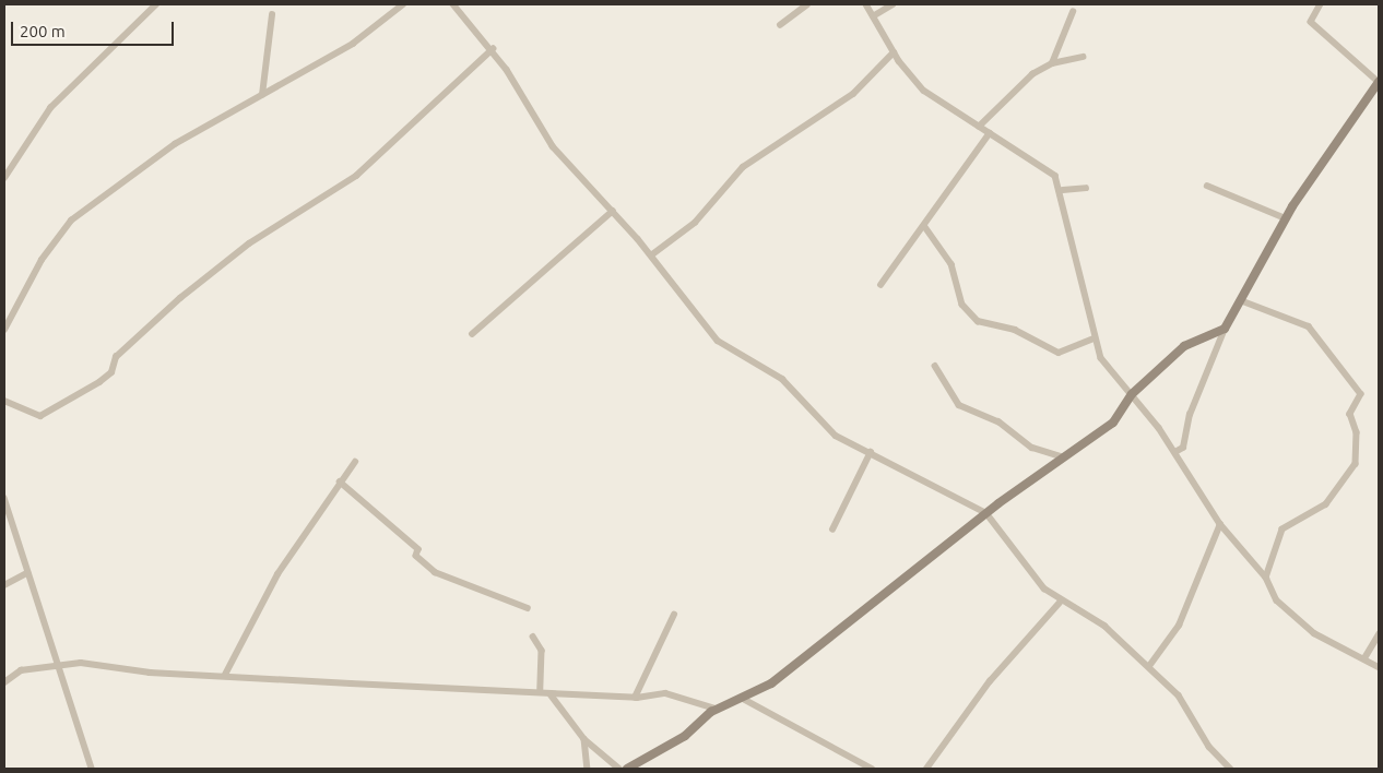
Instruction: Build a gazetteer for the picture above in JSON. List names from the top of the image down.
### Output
{
  "scale_bar": "200 m"
}
